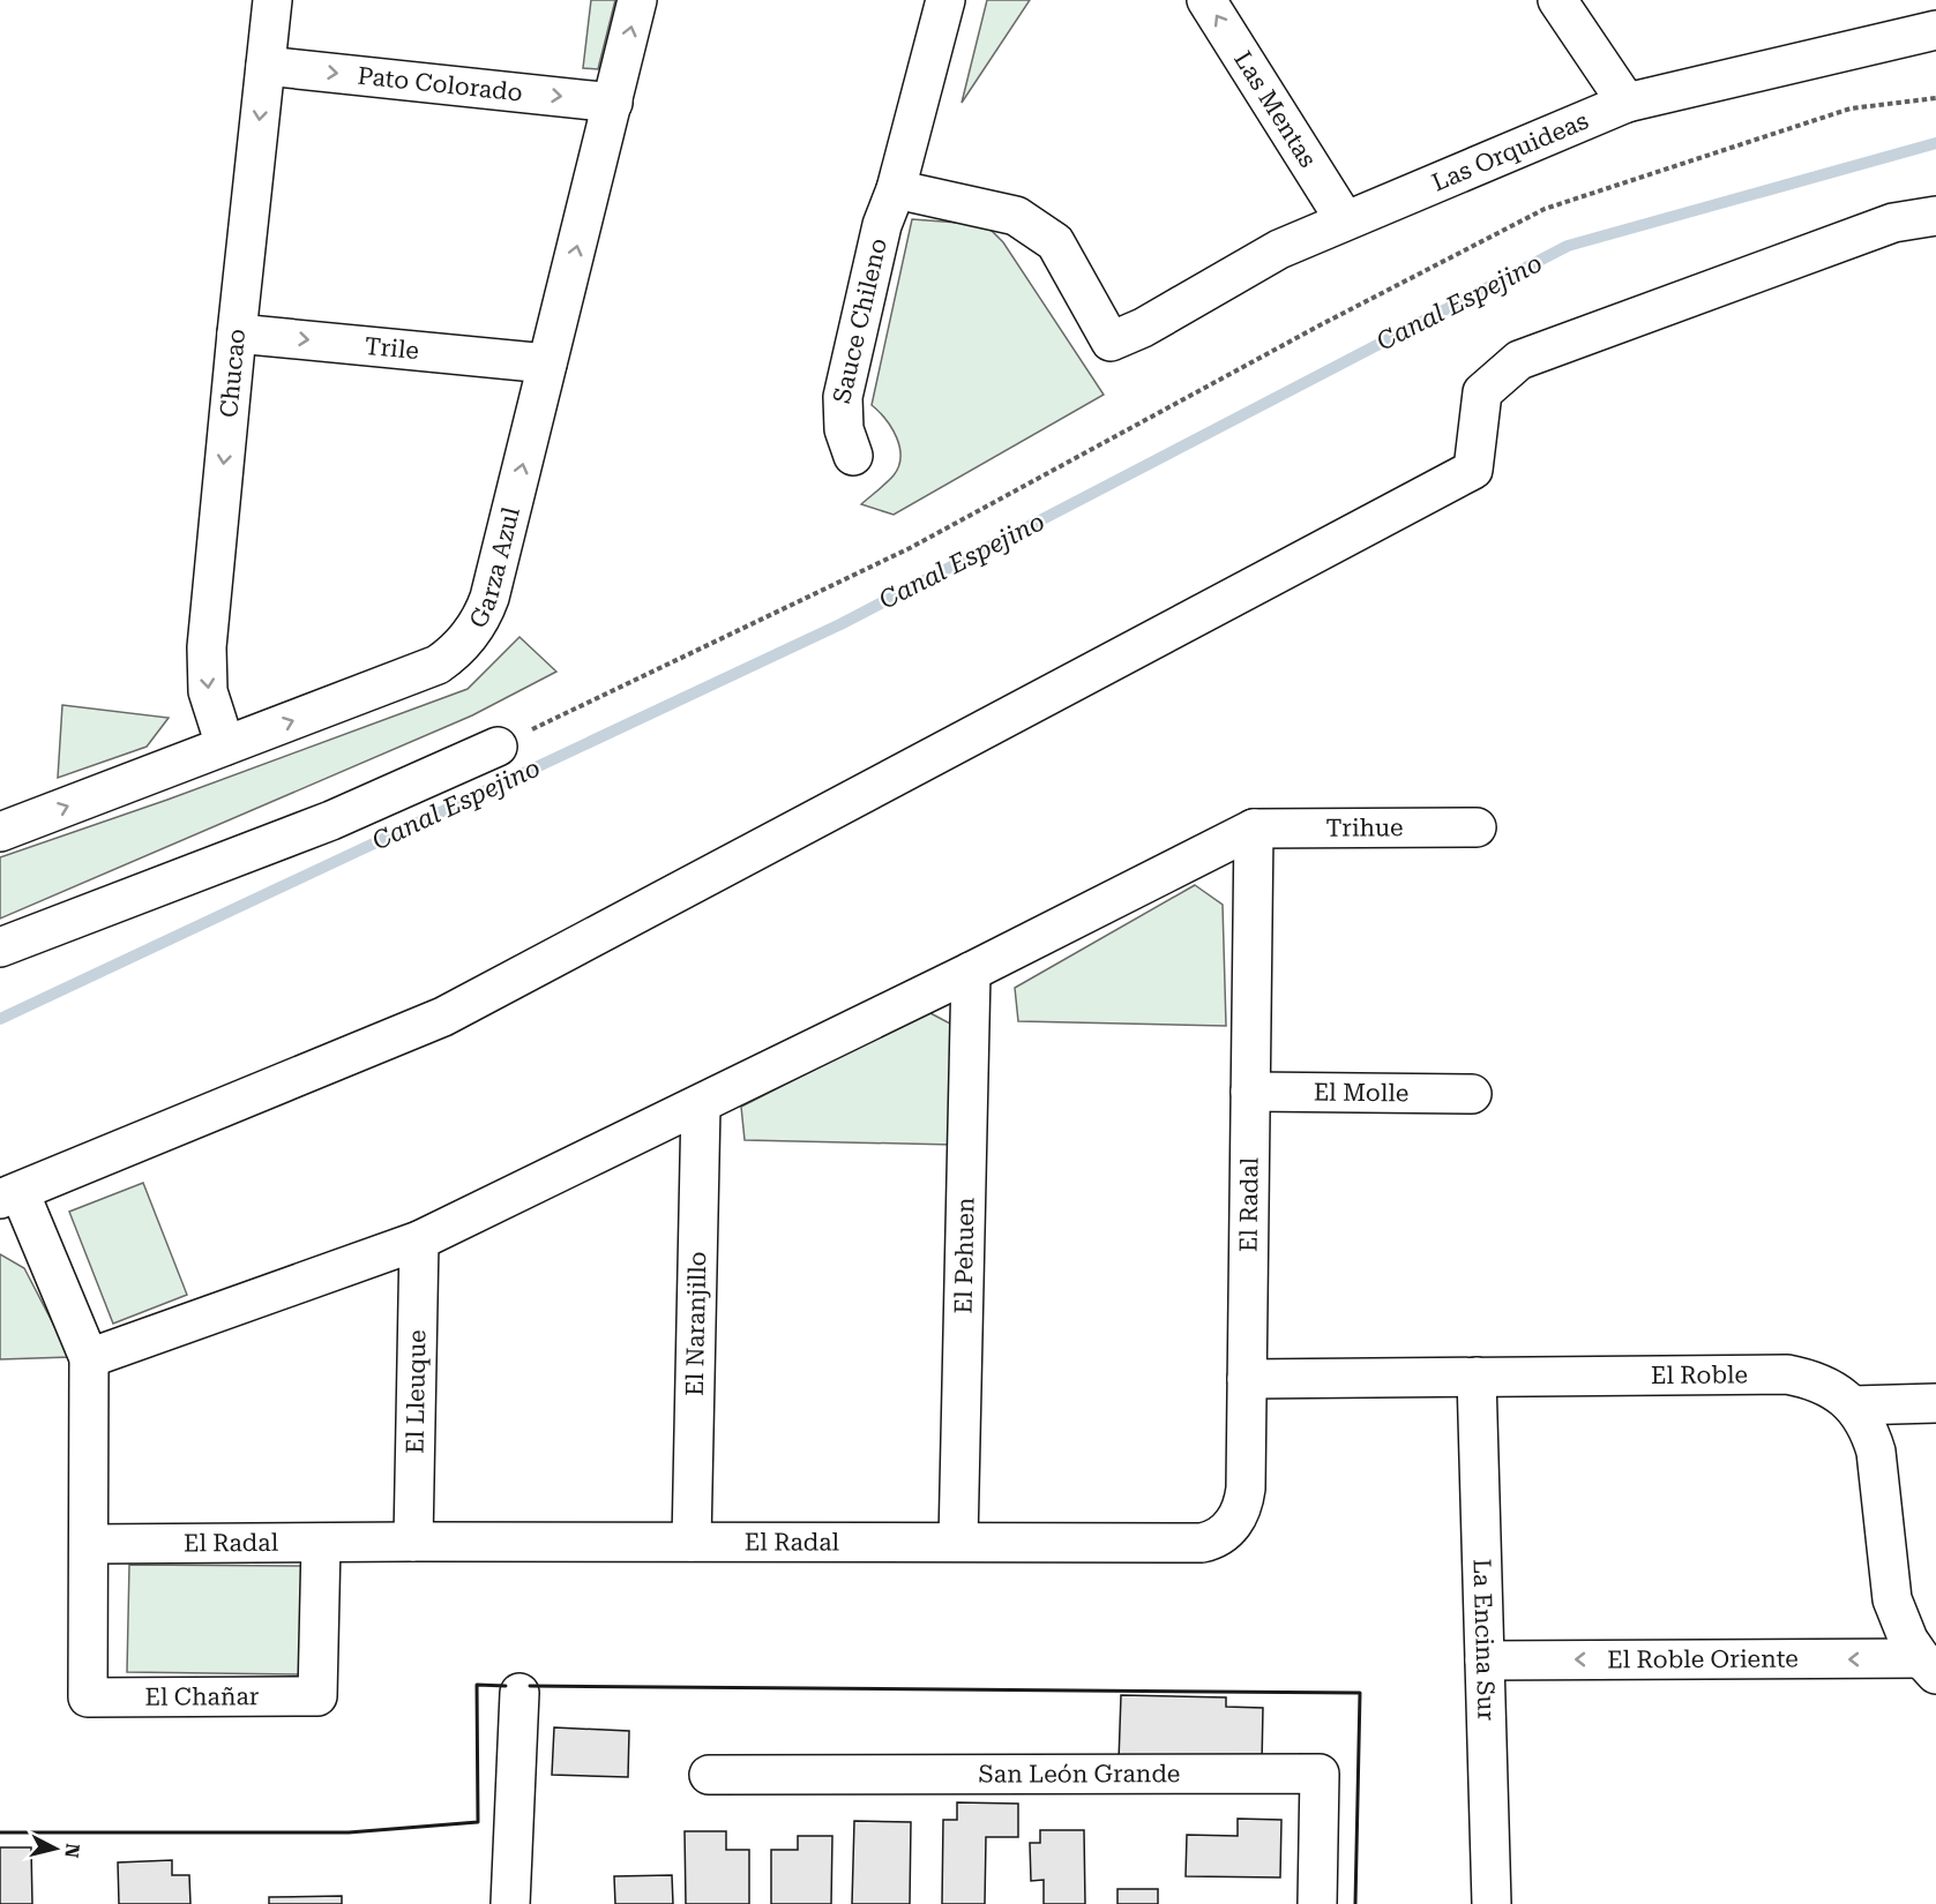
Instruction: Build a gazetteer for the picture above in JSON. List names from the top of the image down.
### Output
{
  "streets": {
    "street": [
      "Pato Colorado",
      "Las Mentas",
      "Las Orquideas",
      "Sauce Chileno",
      "Trile",
      "Chucao",
      "Garza Azul",
      "Trihue",
      "El Molle",
      "El Radal",
      "El Pehuen",
      "El Naranjillo",
      "El Roble",
      "El Lleuque",
      "La Encina Sur",
      "El Roble Oriente",
      "El Chañar",
      "San León Grande"
    ]
  },
  "crossings": [
    ["Pato Colorado", "Chucao"],
    ["Pato Colorado", "Garza Azul"],
    ["Las Mentas", "Las Orquideas"],
    ["Las Orquideas", "Sauce Chileno"],
    ["Trile", "Chucao"],
    ["Trile", "Garza Azul"],
    ["Chucao", "Garza Azul"],
    ["Trihue", "El Radal"],
    ["El Molle", "El Radal"],
    ["El Radal", "El Pehuen"],
    ["El Radal", "El Naranjillo"],
    ["El Radal", "El Roble"],
    ["El Radal", "El Lleuque"],
    ["El Radal", "El Chañar"],
    ["El Roble", "La Encina Sur"],
    ["El Roble", "El Roble Oriente"],
    ["La Encina Sur", "El Roble Oriente"]
  ],
  "one_way": [
    "Pato Colorado",
    "Las Mentas",
    "Trile",
    "Chucao",
    "Garza Azul",
    "El Roble Oriente"
  ],
  "water": ["Canal Espejino"],
  "north": "right"
}
